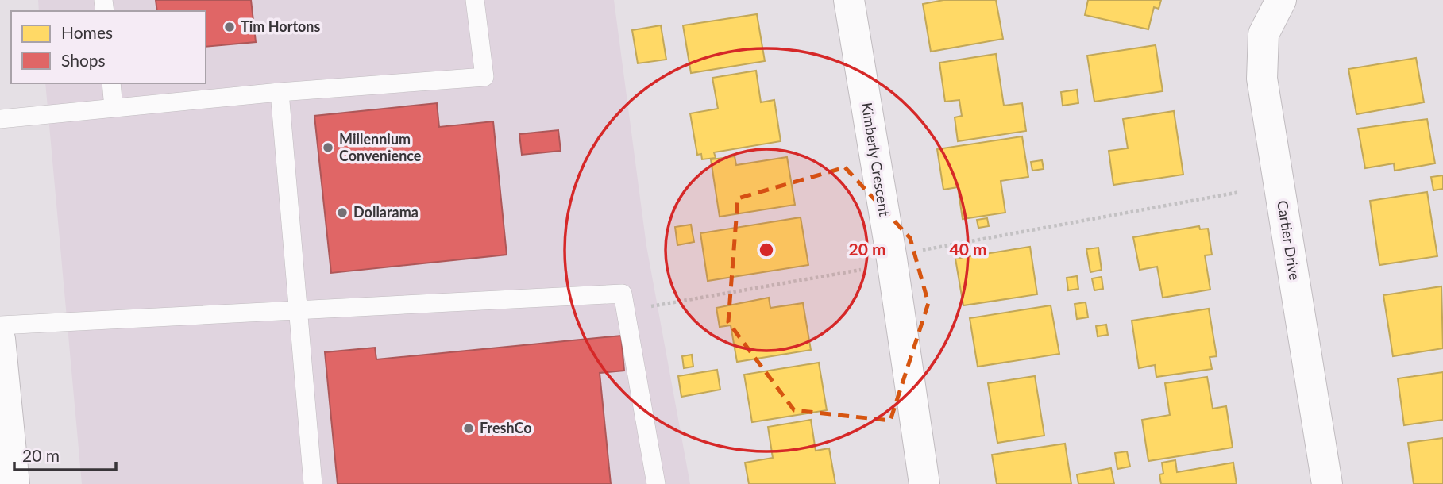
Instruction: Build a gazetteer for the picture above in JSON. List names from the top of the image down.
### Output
{
  "streets": {
    "street": ["Kimberly Crescent", "Cartier Drive"]
  },
  "places": [
    "Tim Hortons",
    "Millennium Convenience",
    "Dollarama",
    "FreshCo"
  ],
  "legend": ["Homes", "Shops"],
  "scale_bar": "20 m",
  "rings": ["20 m", "40 m"]
}
